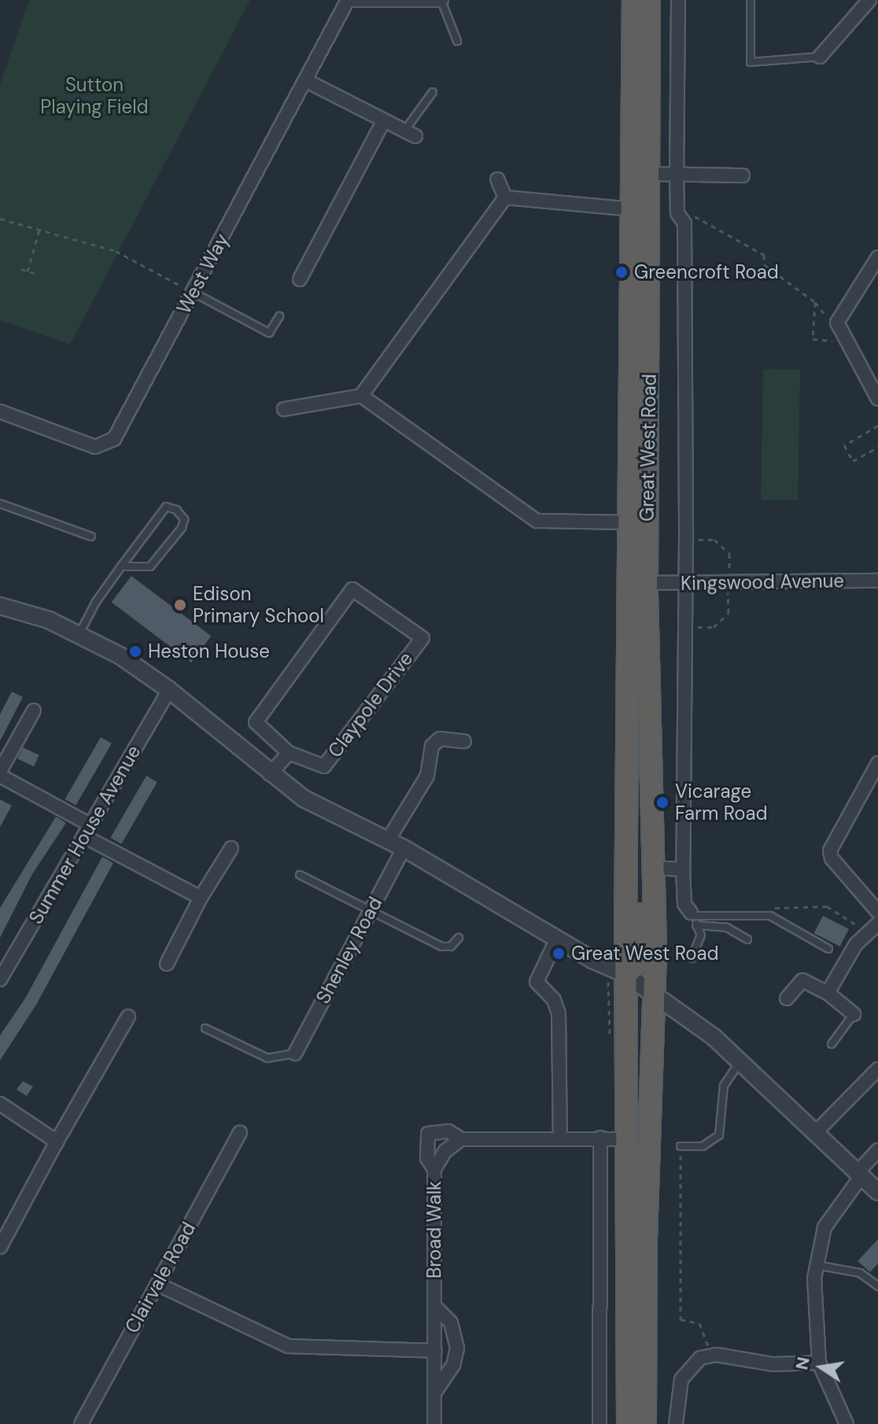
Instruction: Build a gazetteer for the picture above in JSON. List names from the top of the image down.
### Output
{
  "streets": {
    "highway": ["Great West Road"],
    "street": [
      "West Way",
      "Kingswood Avenue",
      "Claypole Drive",
      "Summer House Avenue",
      "Shenley Road",
      "Broad Walk",
      "Clairvale Road"
    ]
  },
  "crossings": [
    ["Great West Road", "Kingswood Avenue"]
  ],
  "parks": ["Sutton Playing Field"],
  "places": [
    "Greencroft Road",
    "Edison Primary School",
    "Heston House",
    "Vicarage Farm Road",
    "Great West Road"
  ],
  "north": "left"
}
